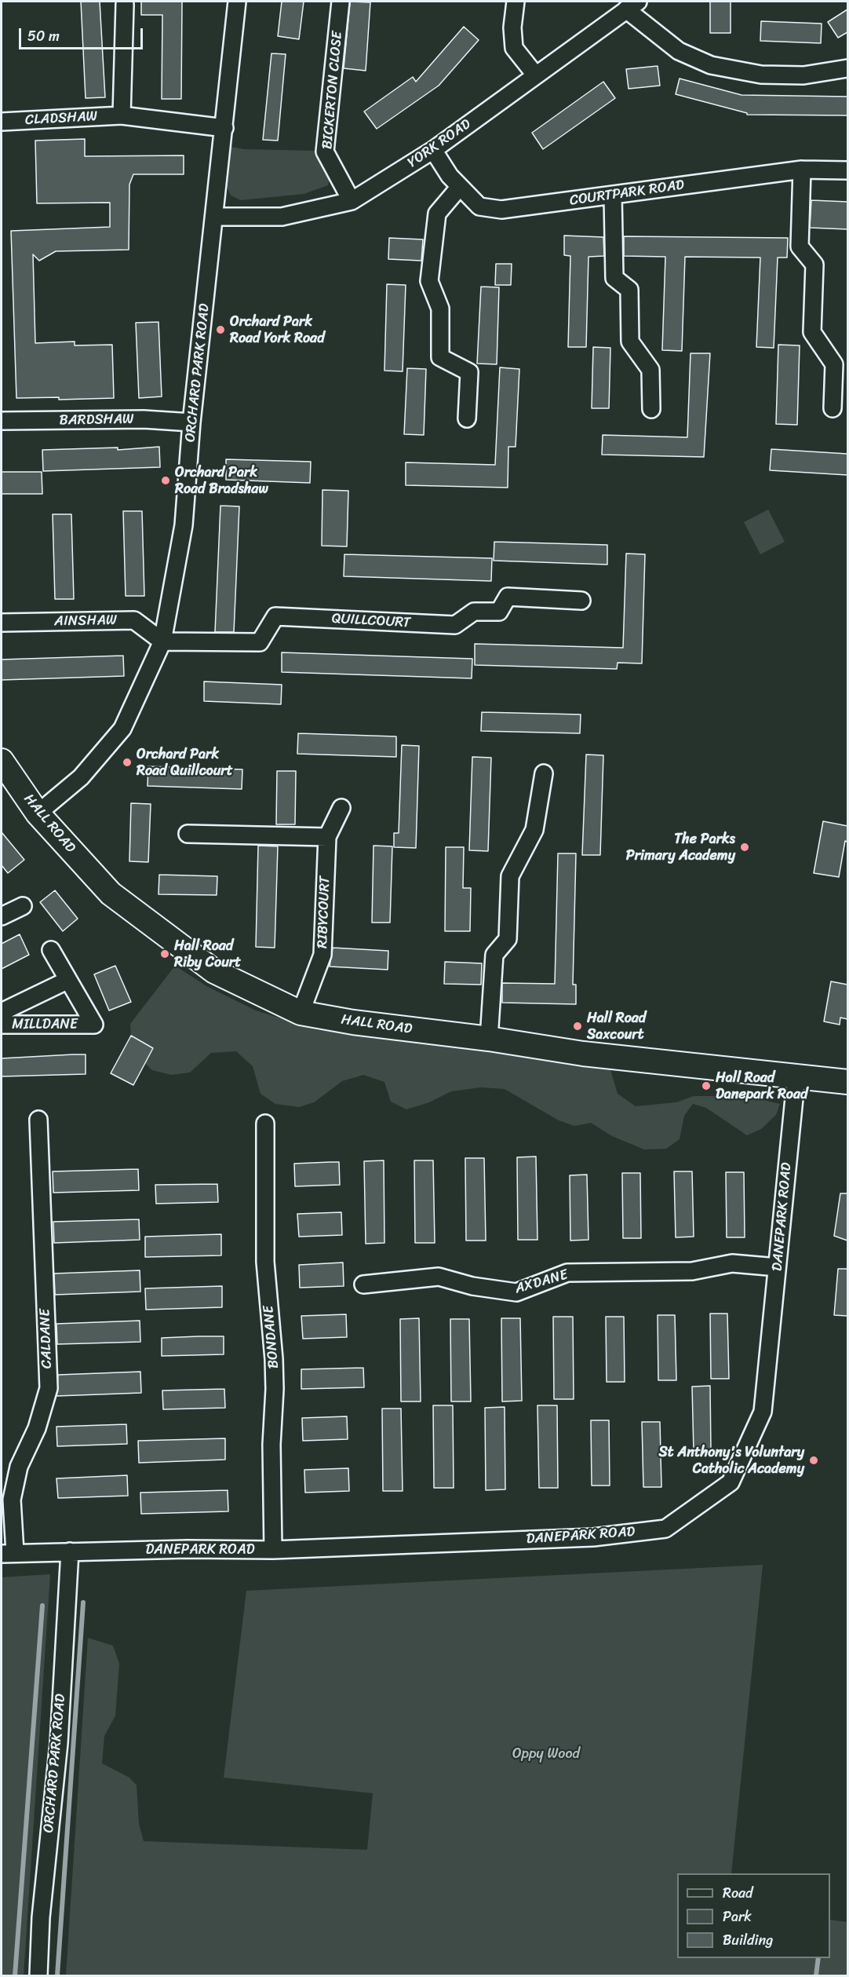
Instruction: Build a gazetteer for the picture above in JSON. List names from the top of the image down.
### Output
{
  "streets": {
    "street": [
      "BICKERTON CLOSE",
      "CLADSHAW",
      "YORK ROAD",
      "COURTPARK ROAD",
      "ORCHARD PARK ROAD",
      "BARDSHAW",
      "AINSHAW",
      "QUILLCOURT",
      "HALL ROAD",
      "RIBYCOURT",
      "MILLDANE",
      "DANEPARK ROAD",
      "AXDANE",
      "BONDANE",
      "CALDANE"
    ]
  },
  "crossings": [
    ["BICKERTON CLOSE", "YORK ROAD"],
    ["CLADSHAW", "ORCHARD PARK ROAD"],
    ["YORK ROAD", "COURTPARK ROAD"],
    ["YORK ROAD", "ORCHARD PARK ROAD"],
    ["ORCHARD PARK ROAD", "BARDSHAW"],
    ["ORCHARD PARK ROAD", "AINSHAW"],
    ["ORCHARD PARK ROAD", "QUILLCOURT"],
    ["ORCHARD PARK ROAD", "HALL ROAD"],
    ["ORCHARD PARK ROAD", "DANEPARK ROAD"],
    ["AINSHAW", "QUILLCOURT"],
    ["HALL ROAD", "RIBYCOURT"],
    ["HALL ROAD", "DANEPARK ROAD"],
    ["DANEPARK ROAD", "AXDANE"],
    ["DANEPARK ROAD", "BONDANE"],
    ["DANEPARK ROAD", "CALDANE"]
  ],
  "parks": ["Oppy Wood"],
  "places": [
    "Orchard Park Road York Road",
    "Orchard Park Road Bradshaw",
    "Orchard Park Road Quillcourt",
    "The Parks Primary Academy",
    "Hall Road Riby Court",
    "Hall Road Saxcourt",
    "Hall Road Danepark Road",
    "St Anthony's Voluntary Catholic Academy"
  ],
  "legend": ["Road", "Park", "Building"],
  "scale_bar": "50 m"
}
